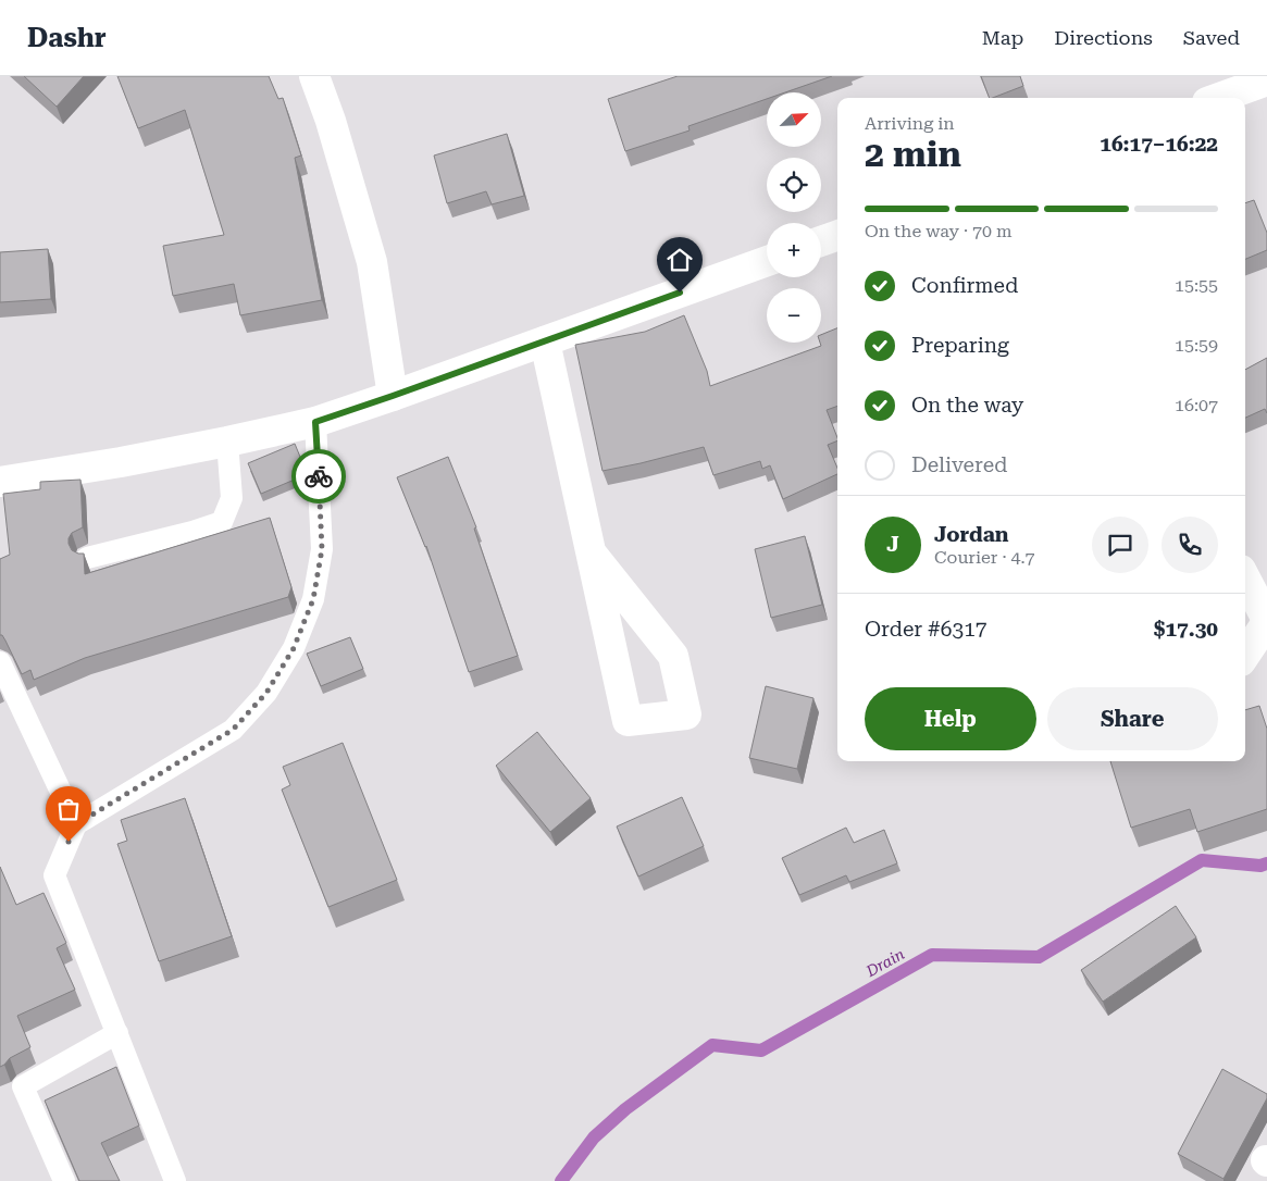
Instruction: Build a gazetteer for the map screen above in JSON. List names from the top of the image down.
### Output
{
  "water": ["Drain"],
  "north": "top right",
  "page": {
    "header": "Dashr",
    "nav": ["Map", "Directions", "Saved"],
    "map_buttons": ["+", "−"],
    "heading": ["2 min", "Arriving in", "16:17–16:22"],
    "panel": [
      "Jordan",
      "Courier · 4.7",
      "Order #6317",
      "$17.30"
    ],
    "bar": "On the way · 70 m",
    "list": [
      ["Confirmed", "15:55"],
      ["Preparing", "15:59"],
      ["On the way", "16:07"],
      "Delivered"
    ],
    "round": "J",
    "buttons": ["Help", "Share"]
  }
}
